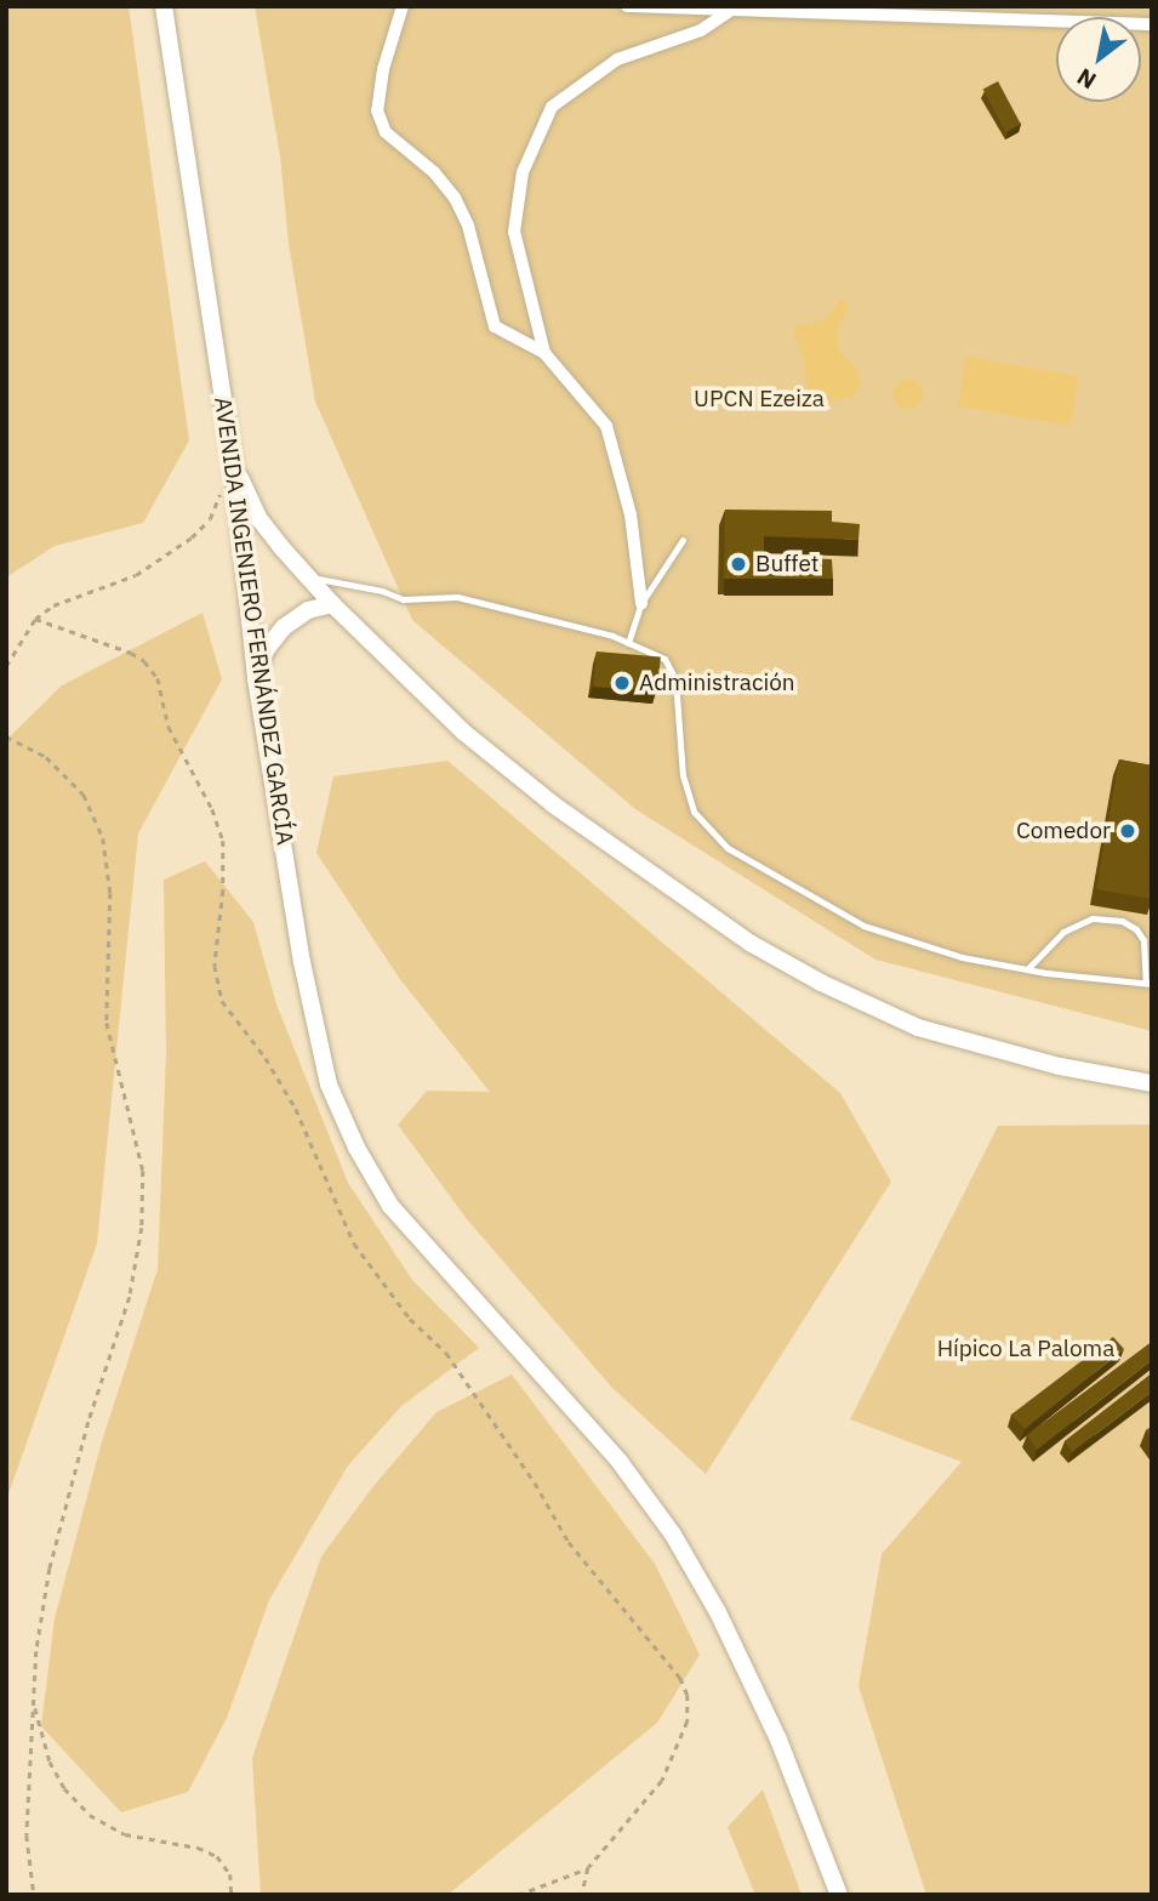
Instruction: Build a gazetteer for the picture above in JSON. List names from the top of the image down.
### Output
{
  "streets": {
    "street": ["AVENIDA INGENIERO FERNÁNDEZ GARCÍA"]
  },
  "parks": ["UPCN Ezeiza", "Hípico La Paloma"],
  "places": ["Buffet", "Administración", "Comedor"],
  "north": "bottom left"
}
